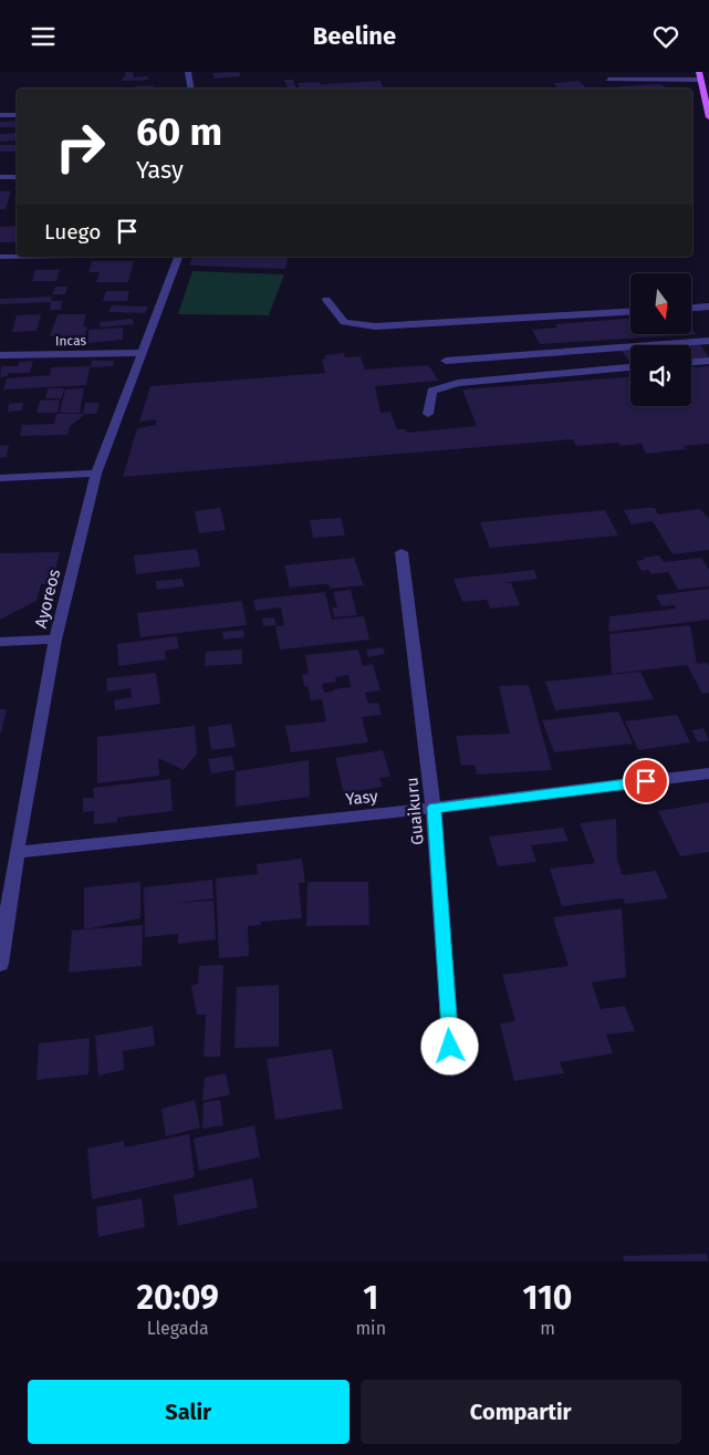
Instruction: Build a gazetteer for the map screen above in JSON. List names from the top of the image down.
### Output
{
  "streets": {
    "street": [
      "Incas",
      "Ayoreos",
      "Yasy",
      "Guaikuru"
    ]
  },
  "crossings": [
    ["Incas", "Ayoreos"],
    ["Ayoreos", "Yasy"],
    ["Yasy", "Guaikuru"]
  ],
  "north": "bottom",
  "page": {
    "header": "Beeline",
    "turn": ["60 m", "Yasy"],
    "then": "Luego",
    "eta": [
      "20:09",
      "Llegada",
      "1",
      "min",
      "110",
      "m"
    ],
    "buttons": ["Salir", "Compartir"]
  }
}
